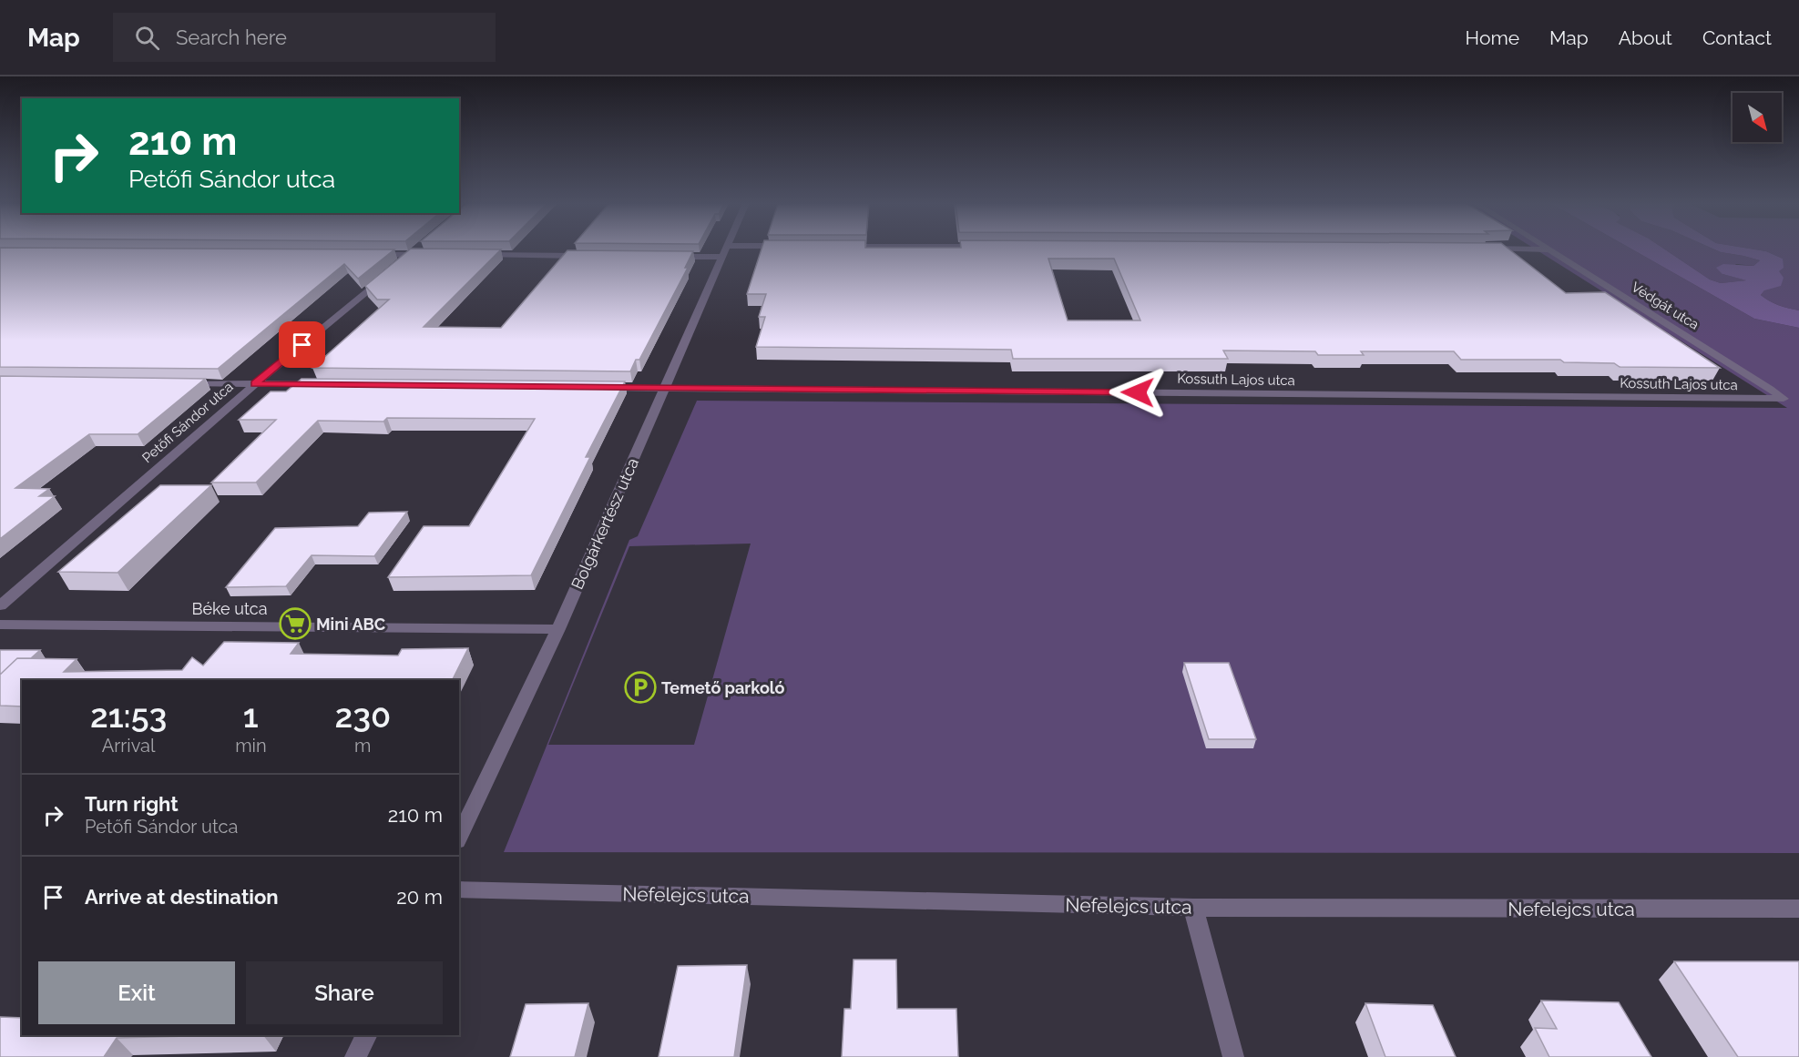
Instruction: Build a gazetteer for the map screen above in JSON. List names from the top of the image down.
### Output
{
  "streets": {
    "street": [
      "Védgát utca",
      "Kossuth Lajos utca",
      "Petőfi Sándor utca",
      "Bolgárkertész utca",
      "Béke utca",
      "Nefelejcs utca"
    ]
  },
  "crossings": [
    ["Védgát utca", "Kossuth Lajos utca"],
    ["Kossuth Lajos utca", "Bolgárkertész utca"],
    ["Bolgárkertész utca", "Béke utca"]
  ],
  "places": {
    "supermarket": ["Mini ABC"],
    "parking": ["Temető parkoló"]
  },
  "north": "bottom right",
  "page": {
    "header": "Map",
    "search": "Search here",
    "nav": [
      "Home",
      "Map",
      "About",
      "Contact"
    ],
    "turn": ["210 m", "Petőfi Sándor utca"],
    "eta": [
      "21:53",
      "Arrival",
      "1",
      "min",
      "230",
      "m"
    ],
    "list": [
      {
        "name": "Turn right",
        "note": "Petőfi Sándor utca",
        "value": "210 m"
      },
      {
        "name": "Arrive at destination",
        "value": "20 m"
      }
    ],
    "buttons": ["Exit", "Share"]
  }
}
